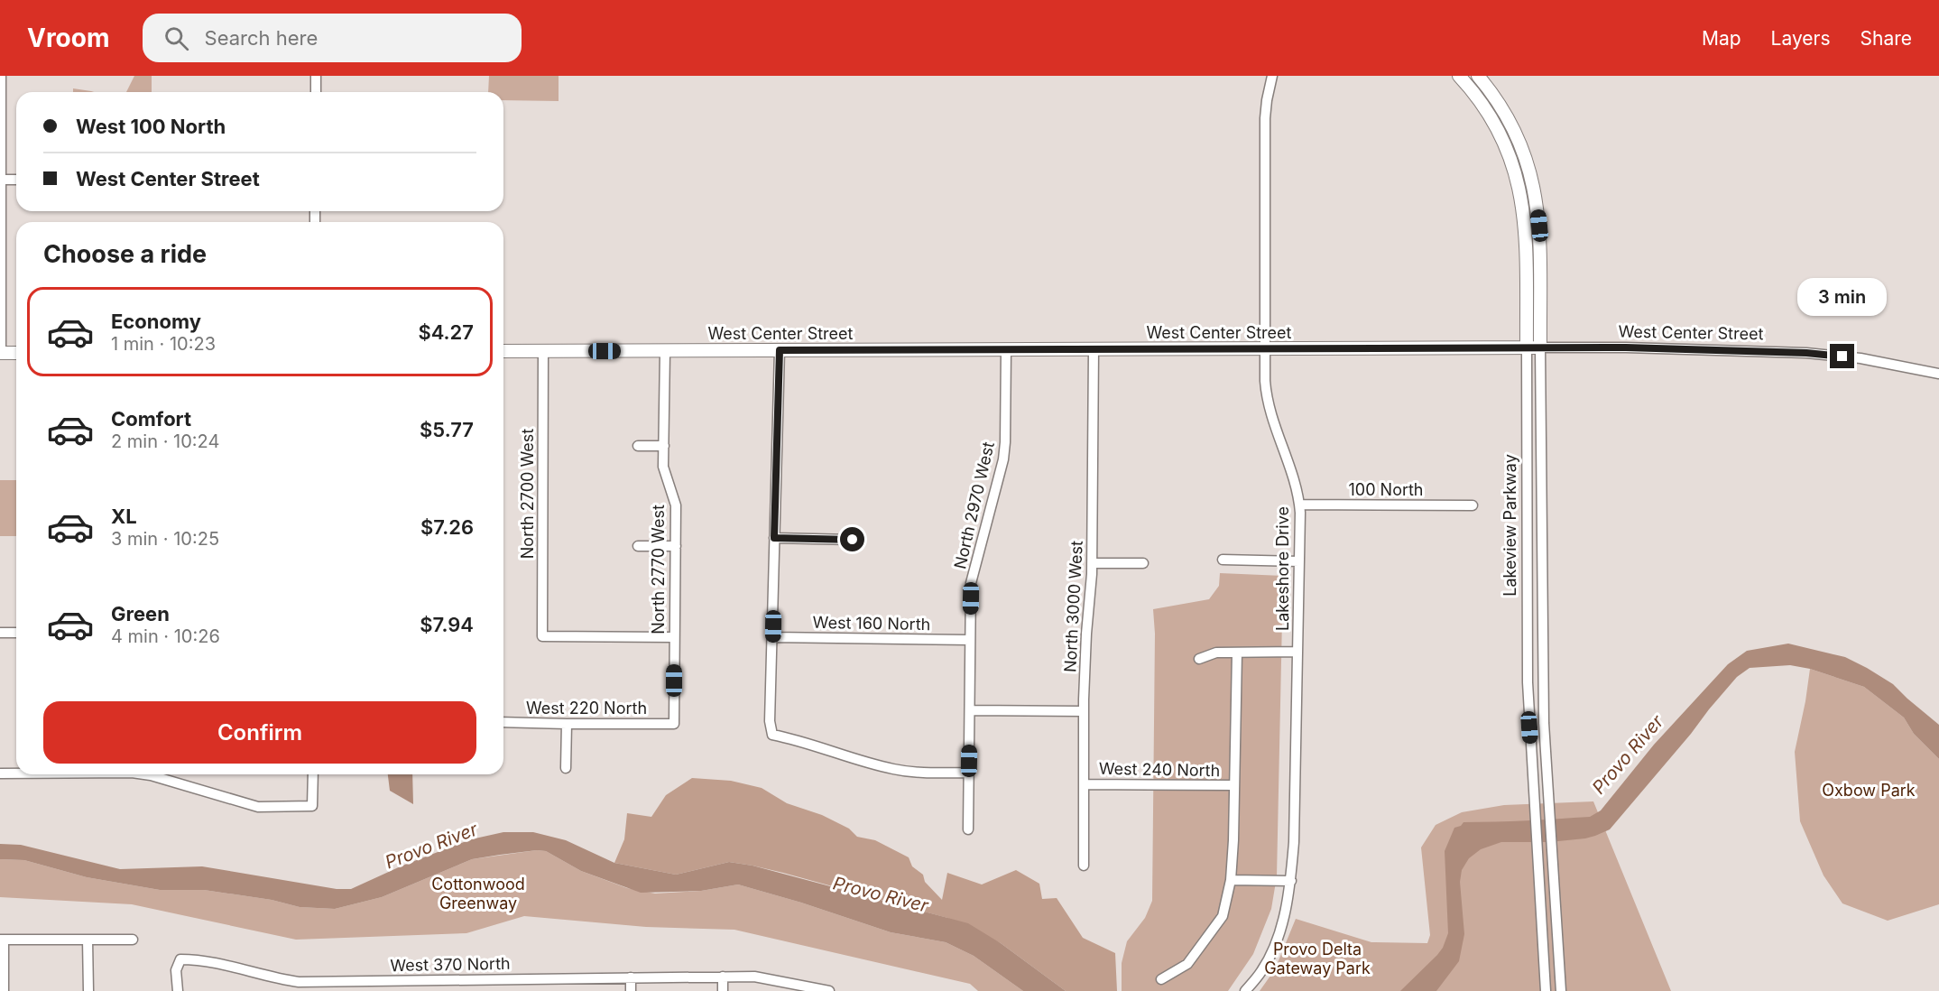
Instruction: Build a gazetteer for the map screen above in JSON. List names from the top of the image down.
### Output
{
  "streets": {
    "main road": ["West Center Street", "Lakeview Parkway"],
    "street": [
      "100 North",
      "North 2700 West",
      "North 2970 West",
      "Lakeshore Drive",
      "North 2770 West",
      "North 3000 West",
      "West 160 North",
      "West 220 North",
      "West 240 North",
      "West 370 North"
    ]
  },
  "crossings": [
    ["West Center Street", "North 2700 West"],
    ["West Center Street", "North 2970 West"],
    ["West Center Street", "Lakeview Parkway"],
    ["West Center Street", "Lakeshore Drive"],
    ["West Center Street", "North 2770 West"],
    ["West Center Street", "North 3000 West"],
    ["100 North", "Lakeshore Drive"],
    ["North 2700 West", "North 2770 West"],
    ["North 2970 West", "West 160 North"],
    ["North 2770 West", "West 220 North"],
    ["North 3000 West", "West 240 North"]
  ],
  "water": ["Provo River"],
  "parks": ["Oxbow Park", "Cottonwood Greenway", "Provo Delta Gateway Park"],
  "page": {
    "header": "Vroom",
    "search": "Search here",
    "nav": ["Map", "Layers", "Share"],
    "banner": ["West 100 North", "West Center Street"],
    "heading": "Choose a ride",
    "bubble": "3 min",
    "list": [
      {
        "name": "Economy",
        "note": "1 min · 10:23",
        "value": "$4.27"
      },
      {
        "name": "Comfort",
        "note": "2 min · 10:24",
        "value": "$5.77"
      },
      {
        "name": "XL",
        "note": "3 min · 10:25",
        "value": "$7.26"
      },
      {
        "name": "Green",
        "note": "4 min · 10:26",
        "value": "$7.94"
      }
    ],
    "buttons": "Confirm"
  }
}
